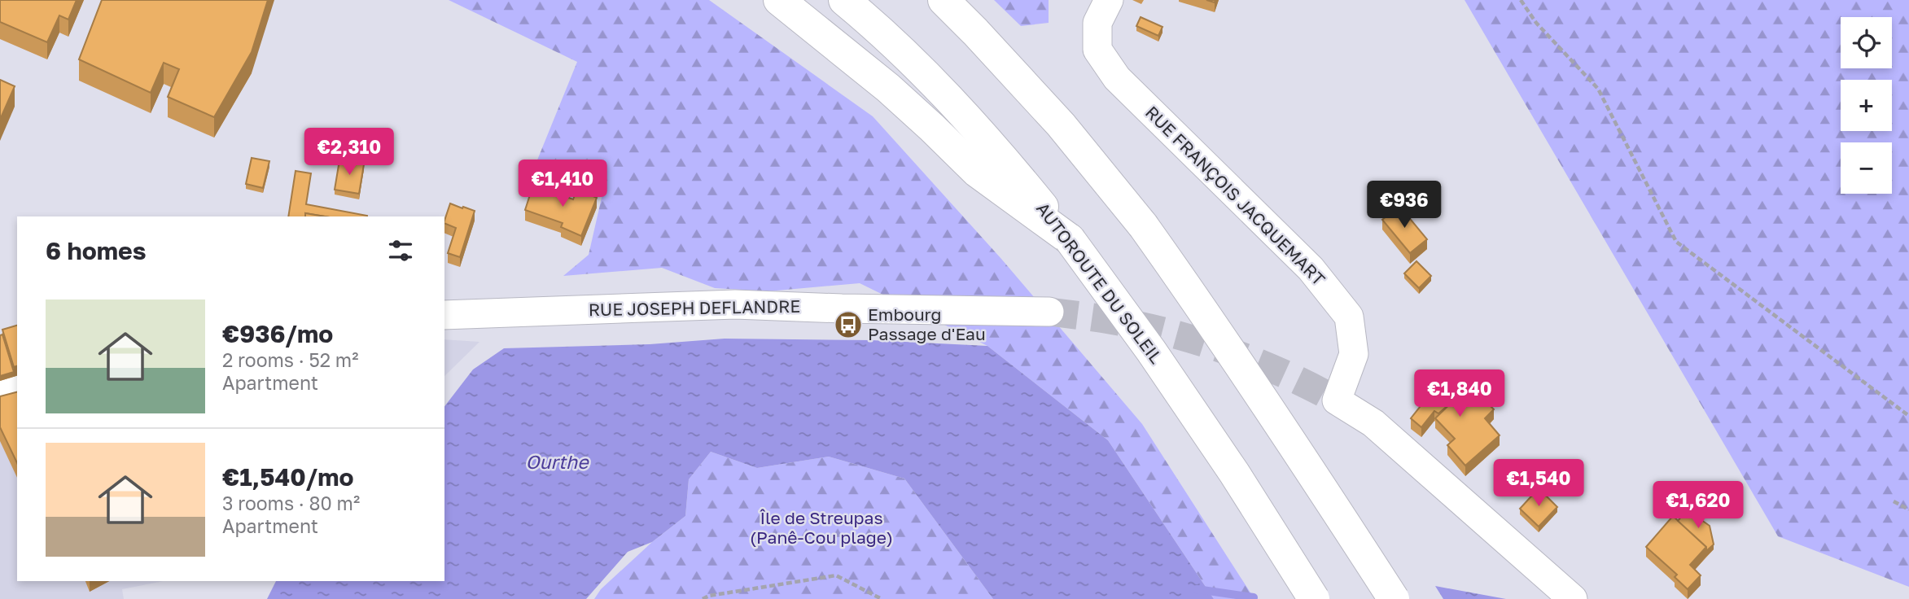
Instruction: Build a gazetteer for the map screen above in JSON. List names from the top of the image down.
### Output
{
  "streets": {
    "highway": ["AUTOROUTE DU SOLEIL"],
    "street": ["RUE FRANÇOIS JACQUEMART", "RUE JOSEPH DEFLANDRE"]
  },
  "water": ["Ourthe"],
  "parks": ["Île de Streupas (Panê-Cou plage)"],
  "places": {
    "bus stop": ["Embourg Passage d'Eau"]
  },
  "page": {
    "map_buttons": ["+", "−"],
    "price": [
      "€2,310",
      "€1,410",
      "€936",
      "€1,840",
      "€1,540",
      "€1,620"
    ],
    "heading": "6 homes",
    "list": [
      {
        "name": "€936/mo",
        "note": "2 rooms · 52 m² · Apartment"
      },
      {
        "name": "€1,540/mo",
        "note": "3 rooms · 80 m² · Apartment"
      }
    ]
  }
}
